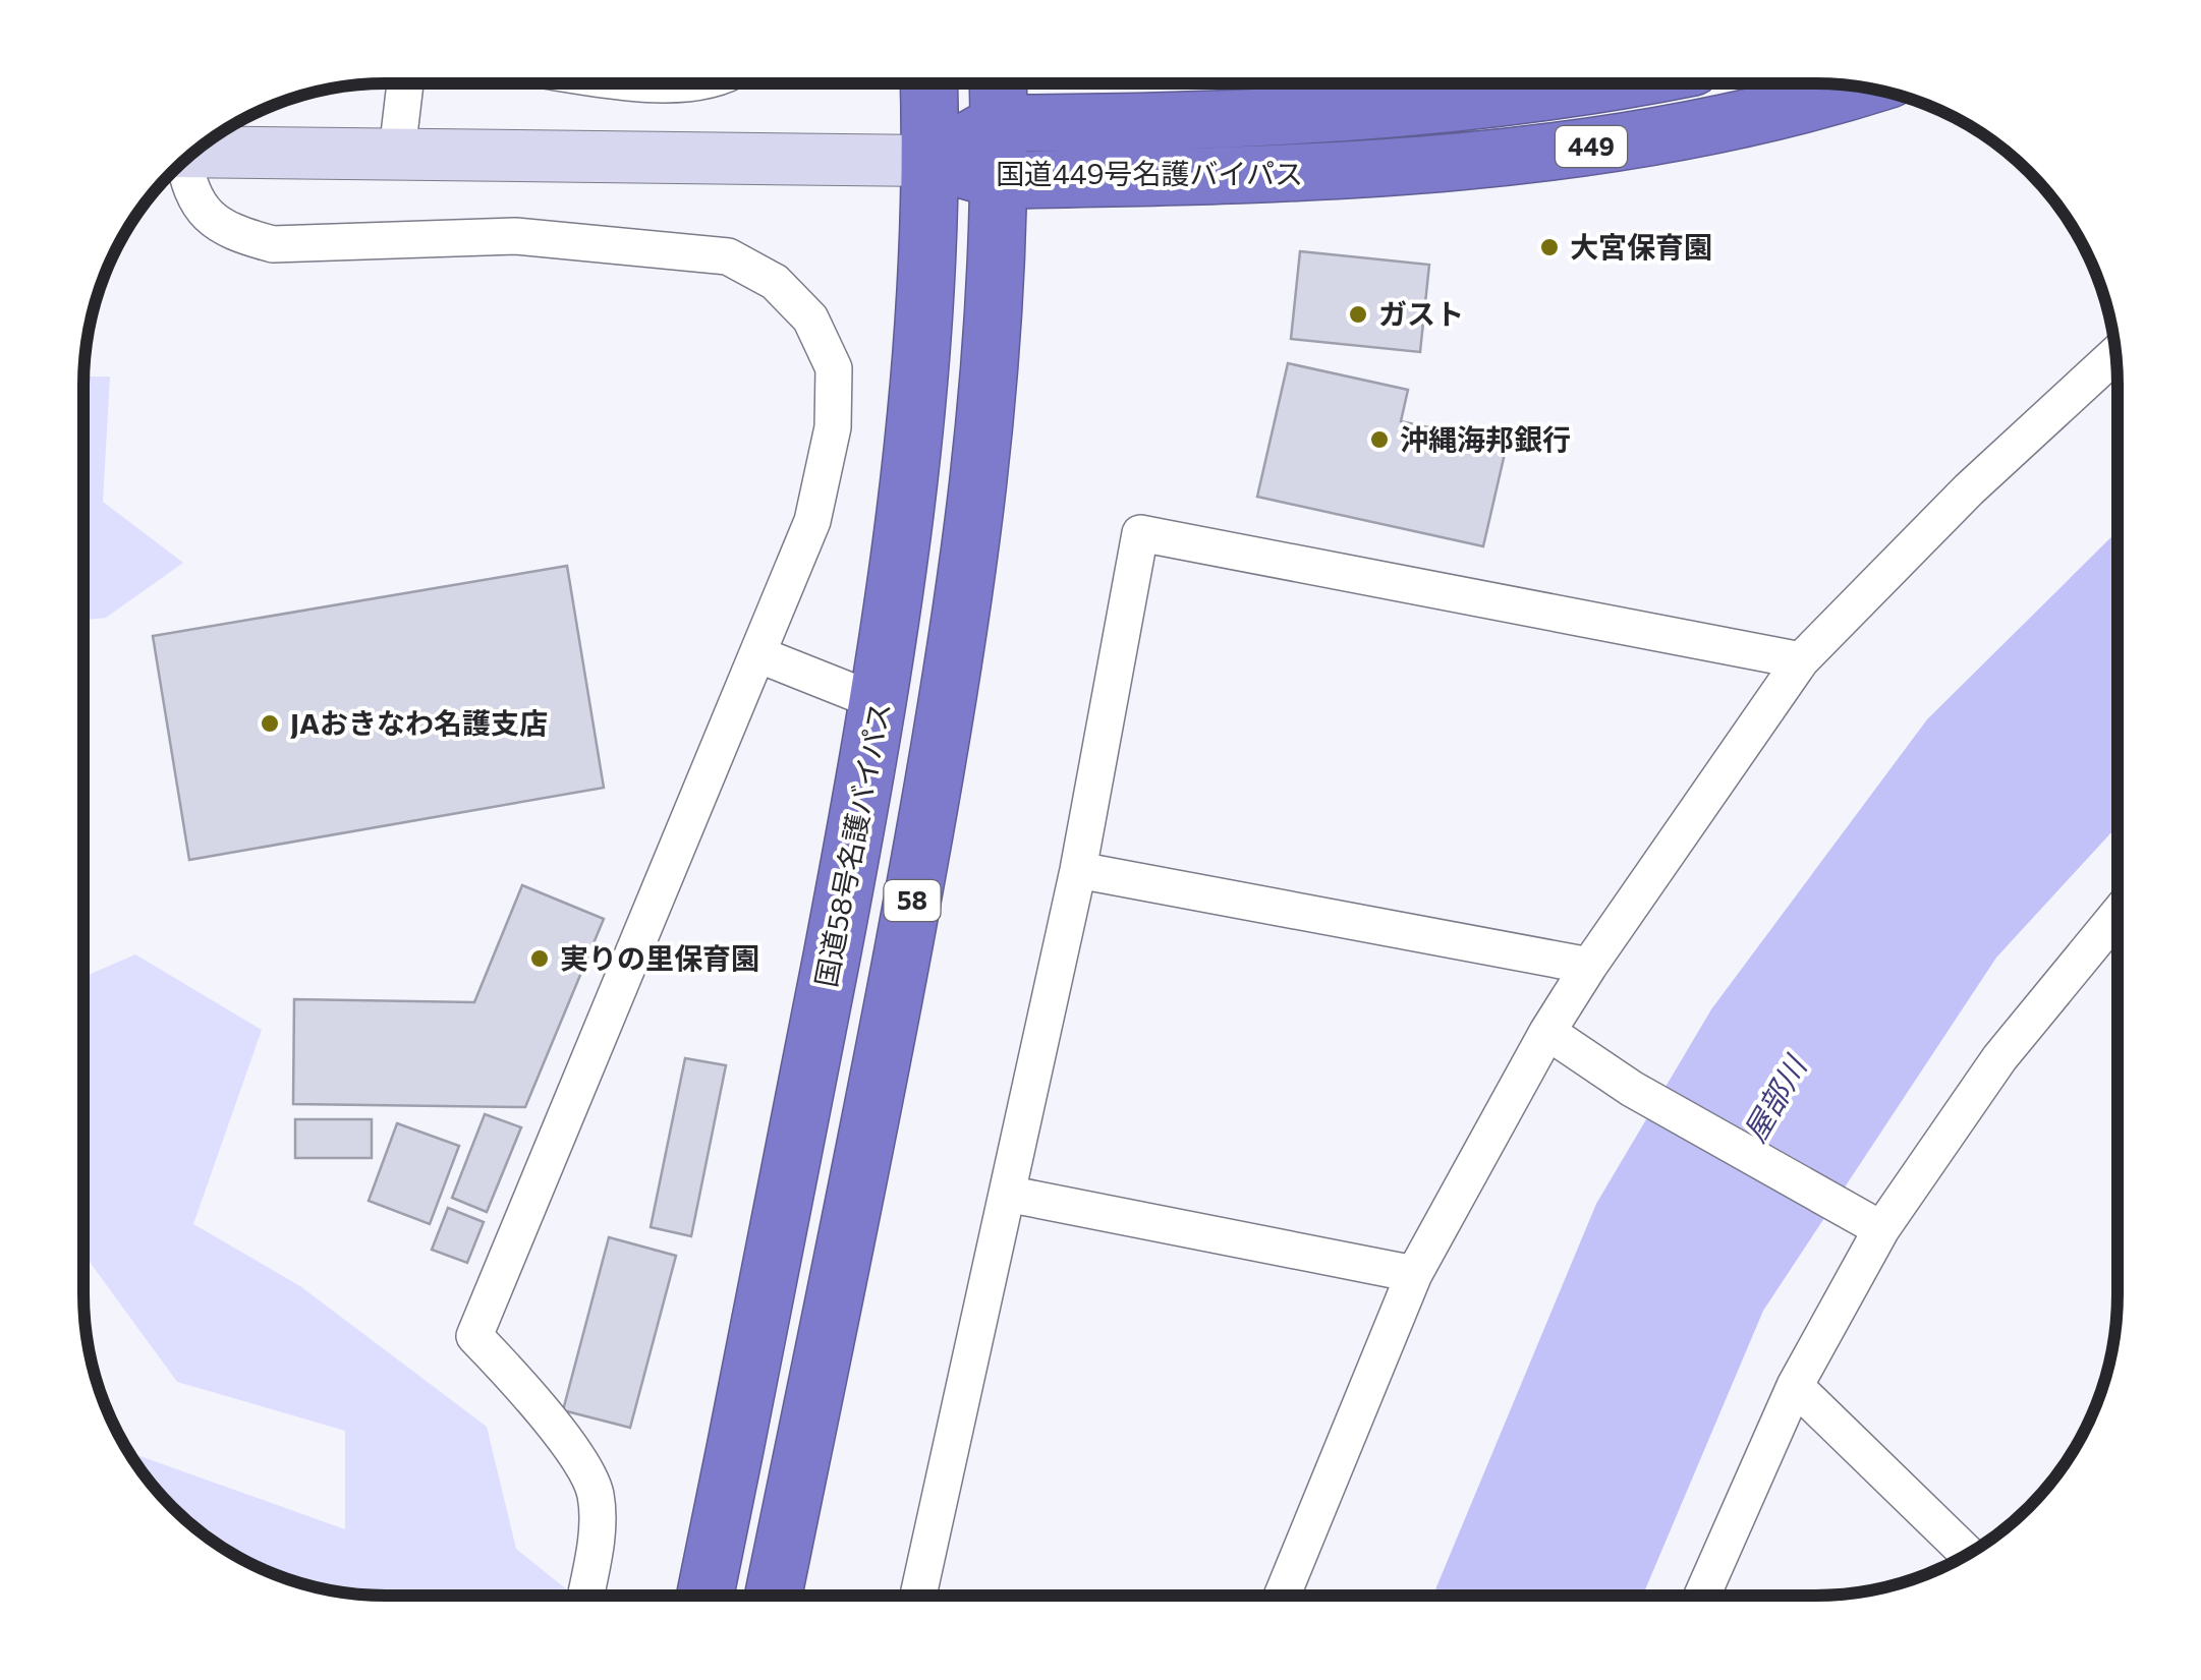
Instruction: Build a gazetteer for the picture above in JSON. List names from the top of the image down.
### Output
{
  "streets": {
    "highway": [
      "449",
      "国道449号名護バイパス",
      "国道58号名護バイパス",
      "58"
    ]
  },
  "crossings": [
    ["国道449号名護バイパス", "国道58号名護バイパス"],
    ["国道449号名護バイパス", "58"]
  ],
  "water": ["屋部川"],
  "places": [
    "大宮保育園",
    "ガスト",
    "沖縄海邦銀行",
    "JAおきなわ名護支店",
    "実りの里保育園"
  ]
}
